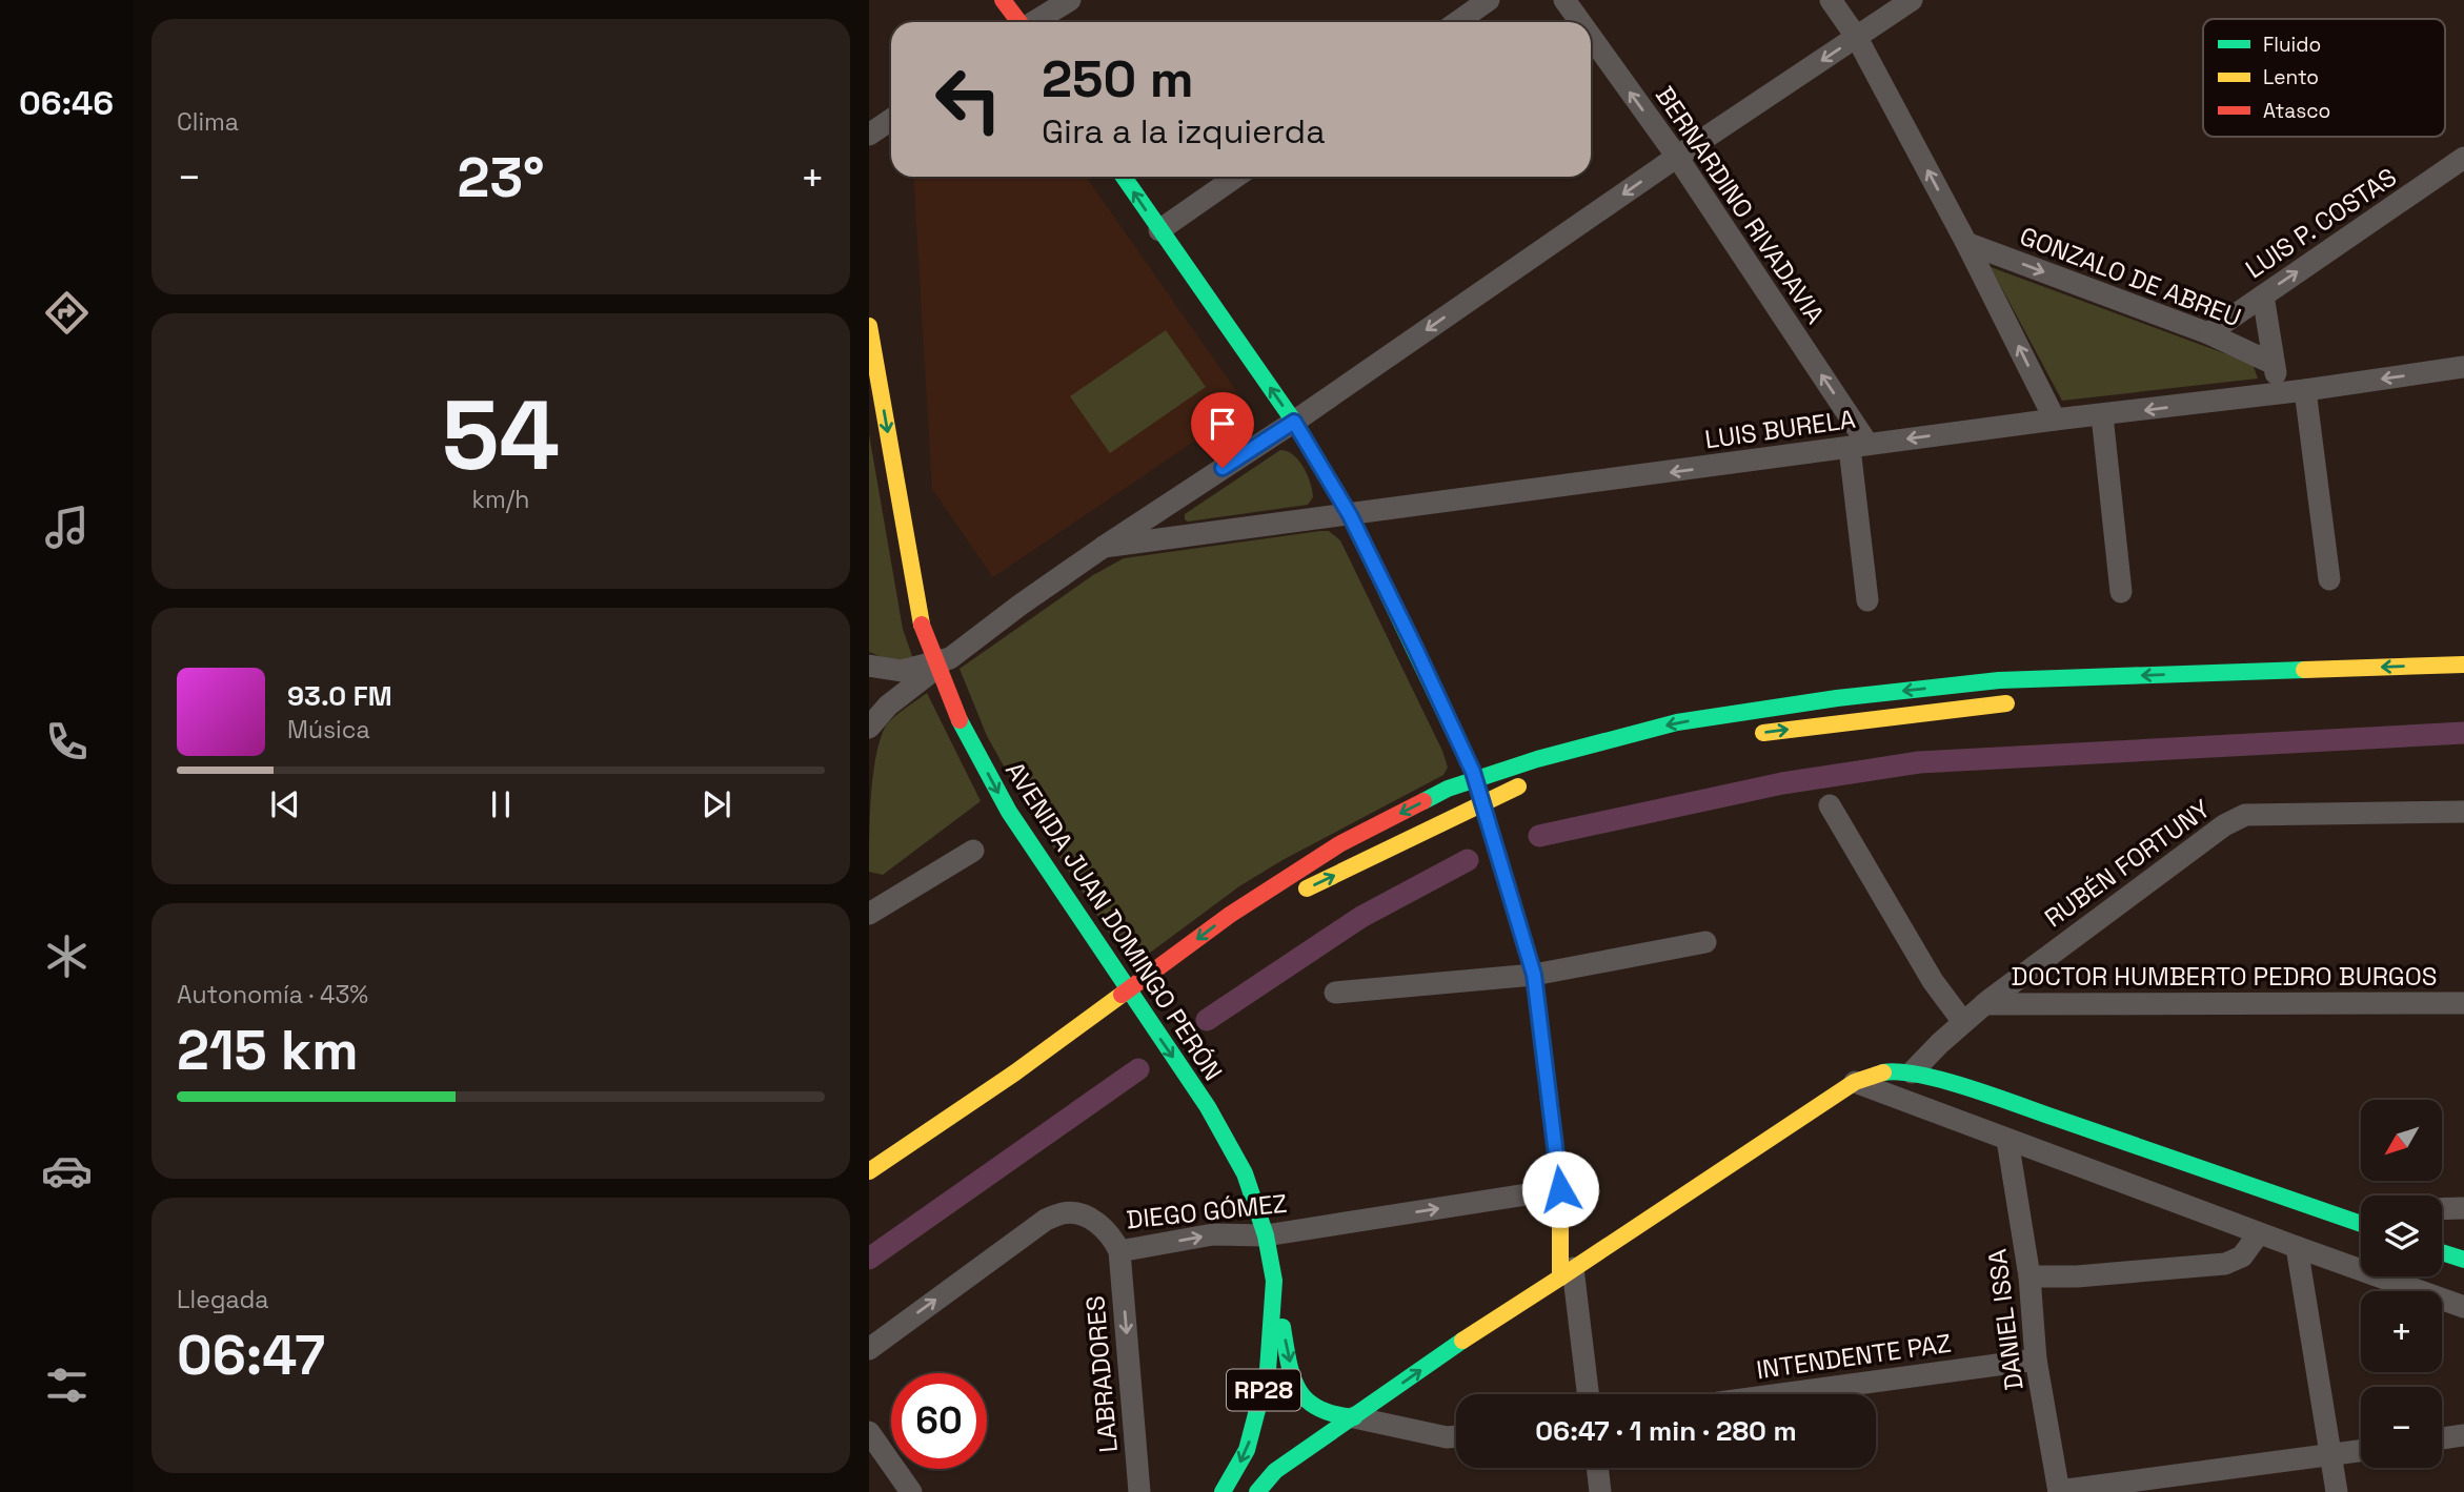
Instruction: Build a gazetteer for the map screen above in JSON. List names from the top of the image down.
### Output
{
  "streets": {
    "main road": ["AVENIDA JUAN DOMINGO PERÓN", "RP28"],
    "street": [
      "BERNARDINO RIVADAVIA",
      "LUIS P. COSTAS",
      "GONZALO DE ABREU",
      "LUIS BURELA",
      "RUBÉN FORTUNY",
      "DOCTOR HUMBERTO PEDRO BURGOS",
      "DIEGO GÓMEZ",
      "DANIEL ISSA",
      "INTENDENTE PAZ",
      "LABRADORES"
    ]
  },
  "crossings": [
    ["BERNARDINO RIVADAVIA", "LUIS BURELA"],
    ["LUIS P. COSTAS", "GONZALO DE ABREU"],
    ["RUBÉN FORTUNY", "DOCTOR HUMBERTO PEDRO BURGOS"],
    ["AVENIDA JUAN DOMINGO PERÓN", "DIEGO GÓMEZ"],
    ["DIEGO GÓMEZ", "LABRADORES"],
    ["DANIEL ISSA", "INTENDENTE PAZ"]
  ],
  "one_way": [
    "BERNARDINO RIVADAVIA",
    "LUIS P. COSTAS",
    "GONZALO DE ABREU",
    "LUIS BURELA",
    "AVENIDA JUAN DOMINGO PERÓN",
    "DIEGO GÓMEZ",
    "LABRADORES"
  ],
  "legend": ["Fluido", "Lento", "Atasco"],
  "north": "bottom left",
  "page": {
    "tabs": "06:46",
    "tile": [
      "Clima",
      ["54", "km/h"],
      ["Autonomía · 43%", "215 km"],
      ["Llegada", "06:47"]
    ],
    "turn": ["250 m", "Gira a la izquierda"],
    "heat": ["−", "23°", "+"],
    "song": ["93.0 FM", "Música"],
    "map_buttons": ["+", "−"],
    "limit": "60",
    "trip": "06:47 · 1 min · 280 m"
  }
}
